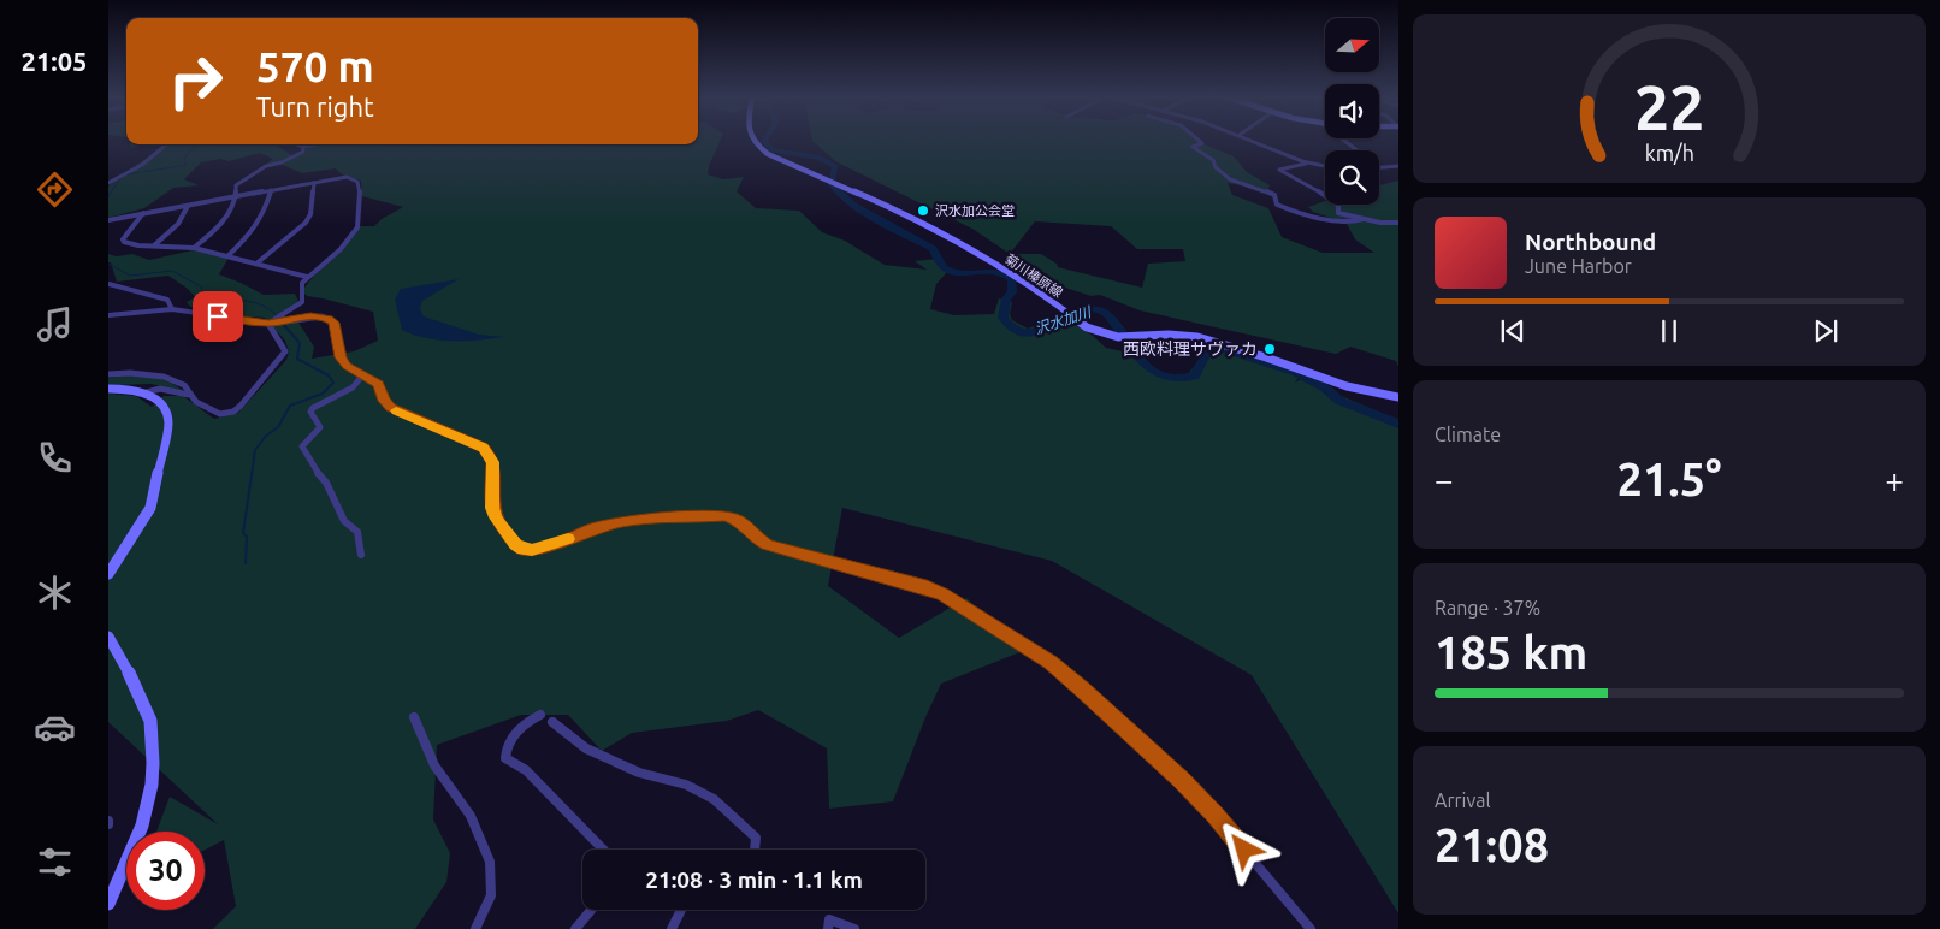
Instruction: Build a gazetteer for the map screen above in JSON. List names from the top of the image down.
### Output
{
  "streets": {
    "main road": ["菊川榛原線"]
  },
  "water": ["沢水加川"],
  "places": ["沢水加公会堂", "西欧料理サヴァカ"],
  "north": "right",
  "page": {
    "tabs": "21:05",
    "turn": ["570 m", "Turn right"],
    "song": ["Northbound", "June Harbor"],
    "tile": [
      "Climate",
      ["Range · 37%", "185 km"],
      ["Arrival", "21:08"]
    ],
    "heat": ["−", "21.5°", "+"],
    "limit": "30",
    "trip": "21:08 · 3 min · 1.1 km",
    "gauge": ["22", "km/h"]
  }
}
